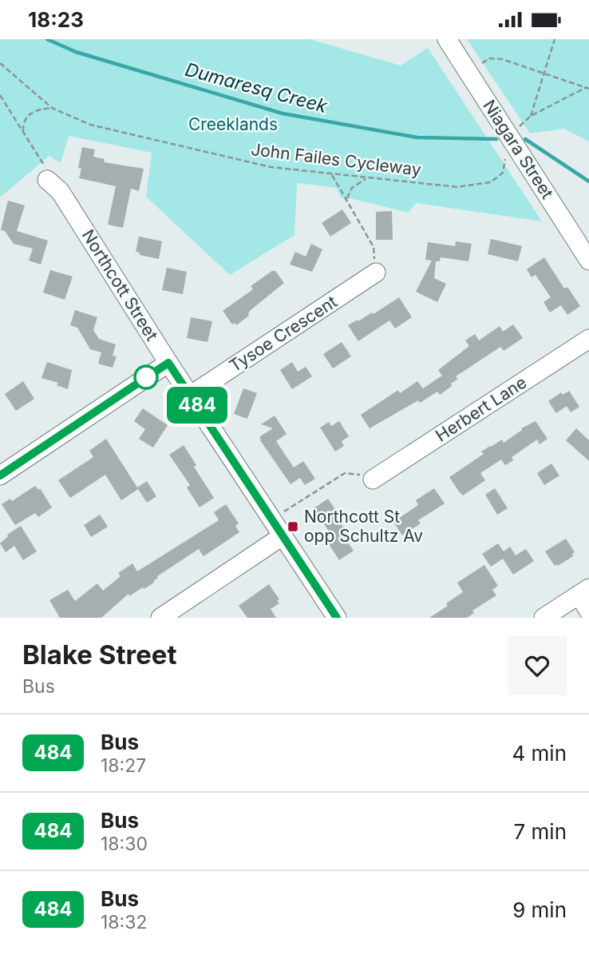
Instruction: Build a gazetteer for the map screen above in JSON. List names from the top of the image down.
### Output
{
  "streets": {
    "street": [
      "Niagara Street",
      "Northcott Street",
      "Tysoe Crescent",
      "Herbert Lane"
    ],
    "path": ["John Failes Cycleway"]
  },
  "crossings": [
    ["Northcott Street", "Tysoe Crescent"]
  ],
  "water": ["Dumaresq Creek"],
  "parks": ["Creeklands"],
  "places": {
    "transit": ["Northcott St opp Schultz Av"]
  },
  "lines": ["bus line 484"],
  "page": {
    "status": "18:23",
    "on_map": "484",
    "heading": ["Blake Street", "Bus"],
    "list": [
      {
        "mark": "484",
        "name": "Bus",
        "note": "18:27",
        "value": "4 min"
      },
      {
        "mark": "484",
        "name": "Bus",
        "note": "18:30",
        "value": "7 min"
      },
      {
        "mark": "484",
        "name": "Bus",
        "note": "18:32",
        "value": "9 min"
      }
    ]
  }
}
